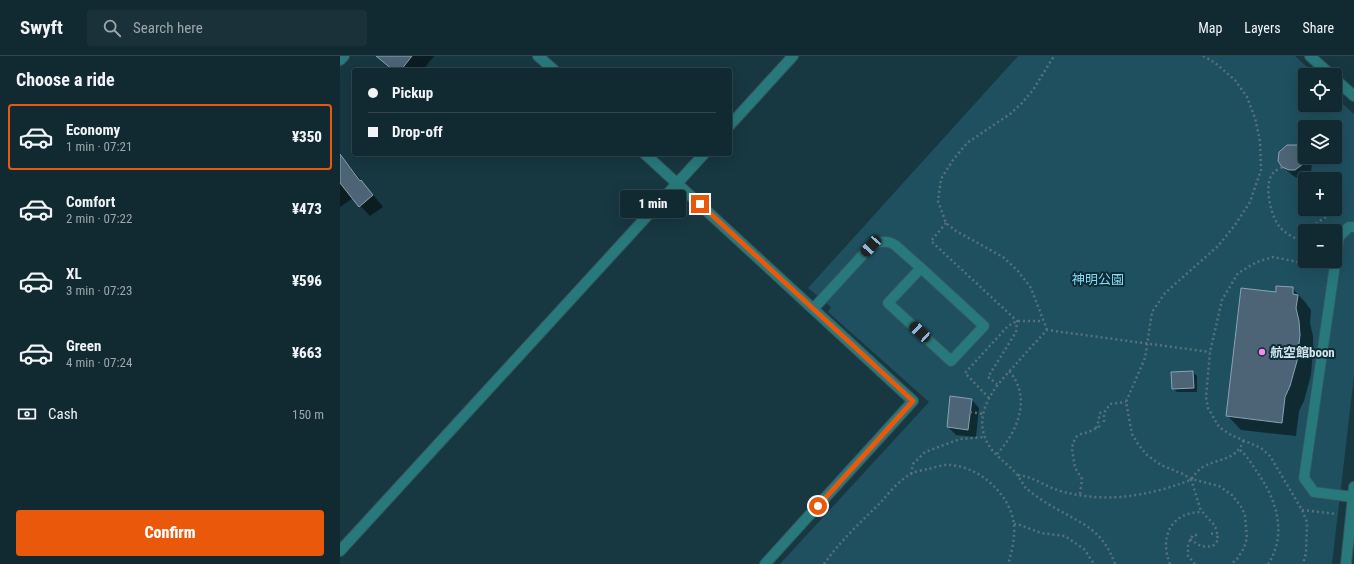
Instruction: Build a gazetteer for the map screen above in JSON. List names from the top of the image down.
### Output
{
  "parks": ["神明公園"],
  "places": ["航空館boon"],
  "page": {
    "header": "Swyft",
    "search": "Search here",
    "nav": ["Map", "Layers", "Share"],
    "heading": "Choose a ride",
    "map_buttons": ["+", "−"],
    "banner": ["Pickup", "Drop-off"],
    "list": [
      {
        "name": "Economy",
        "note": "1 min · 07:21",
        "value": "¥350"
      },
      {
        "name": "Comfort",
        "note": "2 min · 07:22",
        "value": "¥473"
      },
      {
        "name": "XL",
        "note": "3 min · 07:23",
        "value": "¥596"
      },
      {
        "name": "Green",
        "note": "4 min · 07:24",
        "value": "¥663"
      }
    ],
    "bubble": "1 min",
    "pay": ["Cash", "150 m"],
    "buttons": "Confirm"
  }
}
